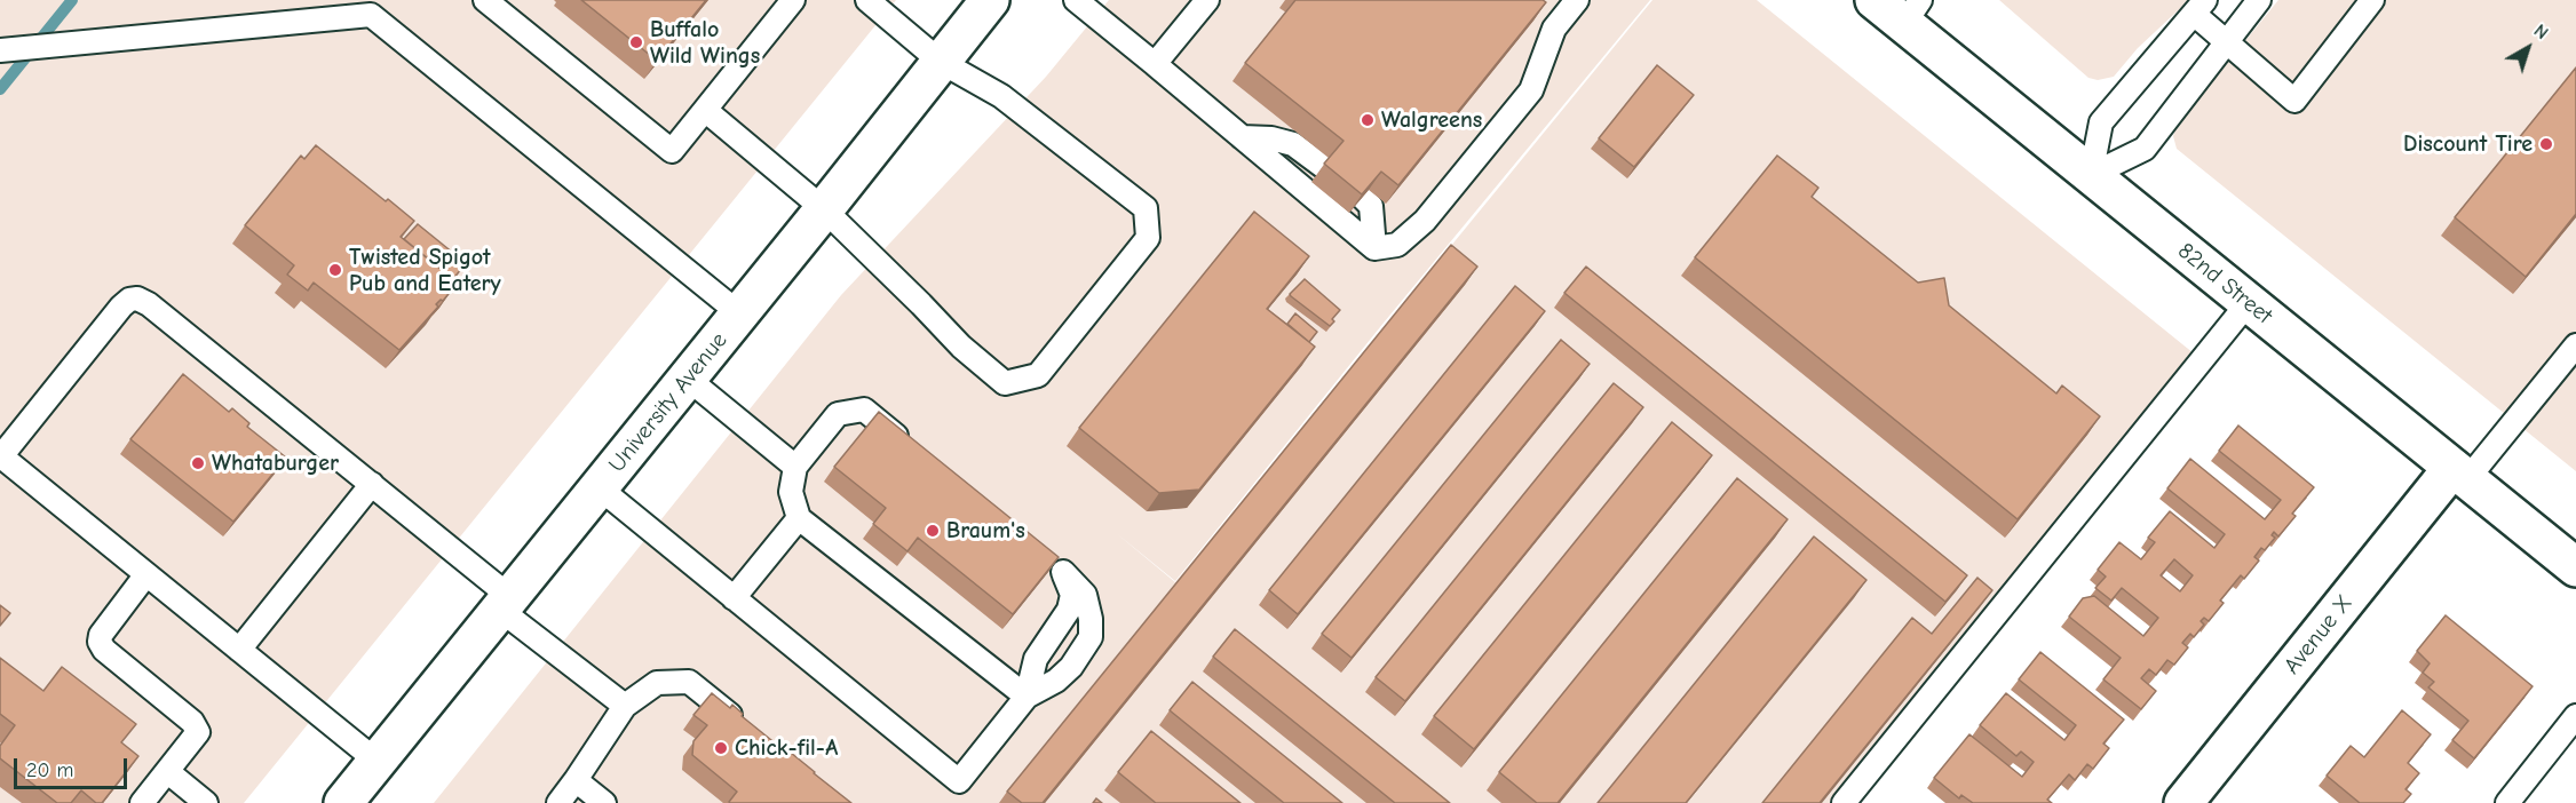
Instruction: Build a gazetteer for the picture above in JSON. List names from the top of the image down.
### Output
{
  "streets": {
    "main road": ["82nd Street", "University Avenue", "Avenue X"]
  },
  "crossings": [
    ["82nd Street", "Avenue X"]
  ],
  "places": [
    "Buffalo Wild Wings",
    "Walgreens",
    "Discount Tire",
    "Twisted Spigot Pub and Eatery",
    "Whataburger",
    "Braum's",
    "Chick-fil-A"
  ],
  "scale_bar": "20 m",
  "north": "top right"
}
